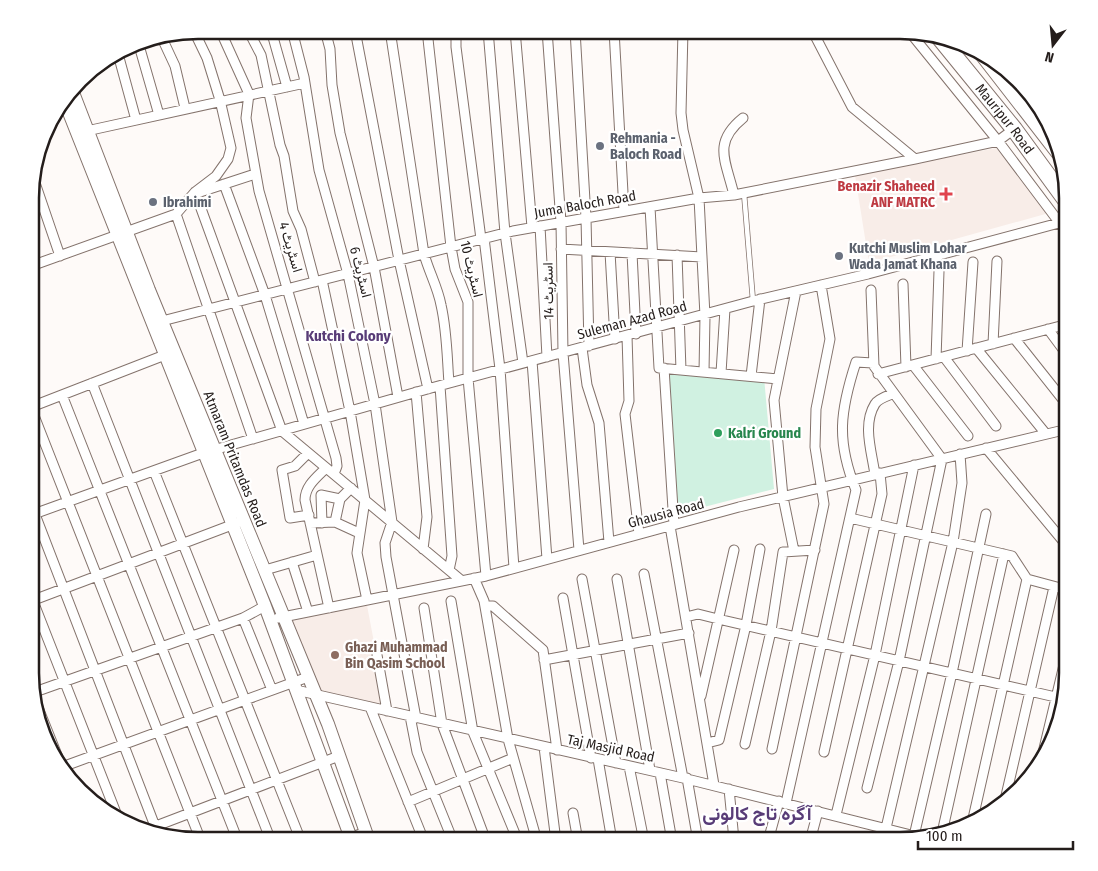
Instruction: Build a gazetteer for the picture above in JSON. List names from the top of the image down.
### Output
{
  "streets": {
    "highway": ["Mauripur Road"],
    "main road": ["Atmaram Pritamdas Road"],
    "street": [
      "Juma Baloch Road",
      "اسٹریٹ 4",
      "اسٹریٹ 10",
      "اسٹریٹ 6",
      "اسٹریٹ 14",
      "Suleman Azad Road",
      "Ghausia Road",
      "Taj Masjid Road"
    ]
  },
  "crossings": [
    ["Mauripur Road", "Juma Baloch Road"],
    ["Juma Baloch Road", "اسٹریٹ 4"],
    ["Juma Baloch Road", "اسٹریٹ 10"],
    ["Juma Baloch Road", "اسٹریٹ 6"],
    ["Juma Baloch Road", "اسٹریٹ 14"],
    ["Juma Baloch Road", "Atmaram Pritamdas Road"],
    ["اسٹریٹ 4", "Suleman Azad Road"],
    ["اسٹریٹ 10", "Suleman Azad Road"],
    ["اسٹریٹ 10", "Ghausia Road"],
    ["اسٹریٹ 6", "Suleman Azad Road"],
    ["اسٹریٹ 14", "Suleman Azad Road"],
    ["اسٹریٹ 14", "Ghausia Road"],
    ["Suleman Azad Road", "Atmaram Pritamdas Road"],
    ["Atmaram Pritamdas Road", "Ghausia Road"],
    ["Atmaram Pritamdas Road", "Taj Masjid Road"]
  ],
  "districts": ["Kutchi Colony", "آگرہ تاج کالونی"],
  "places": {
    "other": [
      "Rehmania - Baloch Road",
      "Ibrahimi",
      "Kutchi Muslim Lohar Wada Jamat Khana",
      "Kalri Ground",
      "Ghazi Muhammad Bin Qasim School"
    ],
    "health": ["Benazir Shaheed ANF MATRC"]
  },
  "scale_bar": "100 m",
  "north": "bottom"
}
